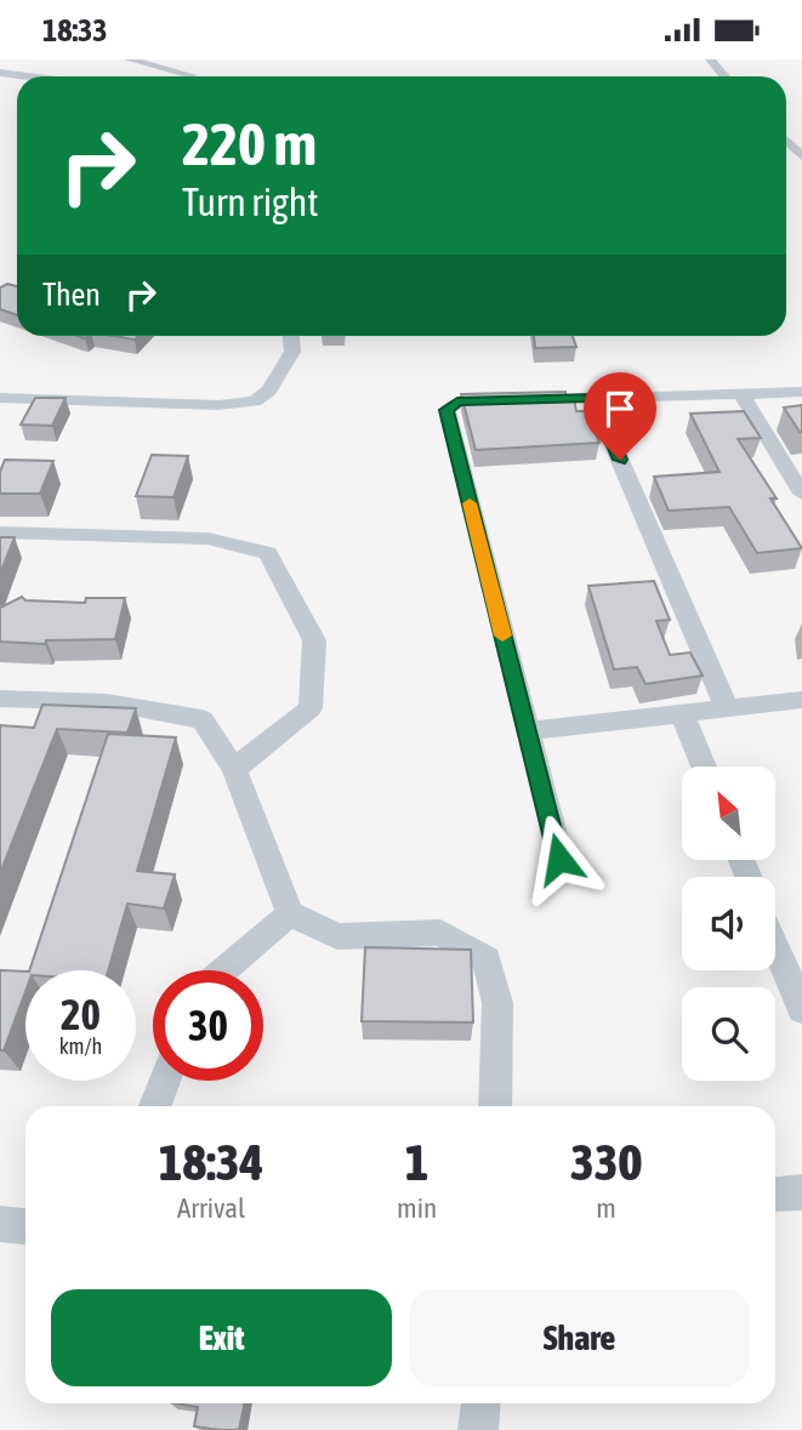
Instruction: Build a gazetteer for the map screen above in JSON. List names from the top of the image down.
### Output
{
  "north": "top left",
  "page": {
    "status": "18:33",
    "turn": ["220 m", "Turn right"],
    "then": "Then",
    "speed": "20 km/h",
    "limit": "30",
    "eta": [
      "18:34",
      "Arrival",
      "1",
      "min",
      "330",
      "m"
    ],
    "buttons": ["Exit", "Share"]
  }
}
